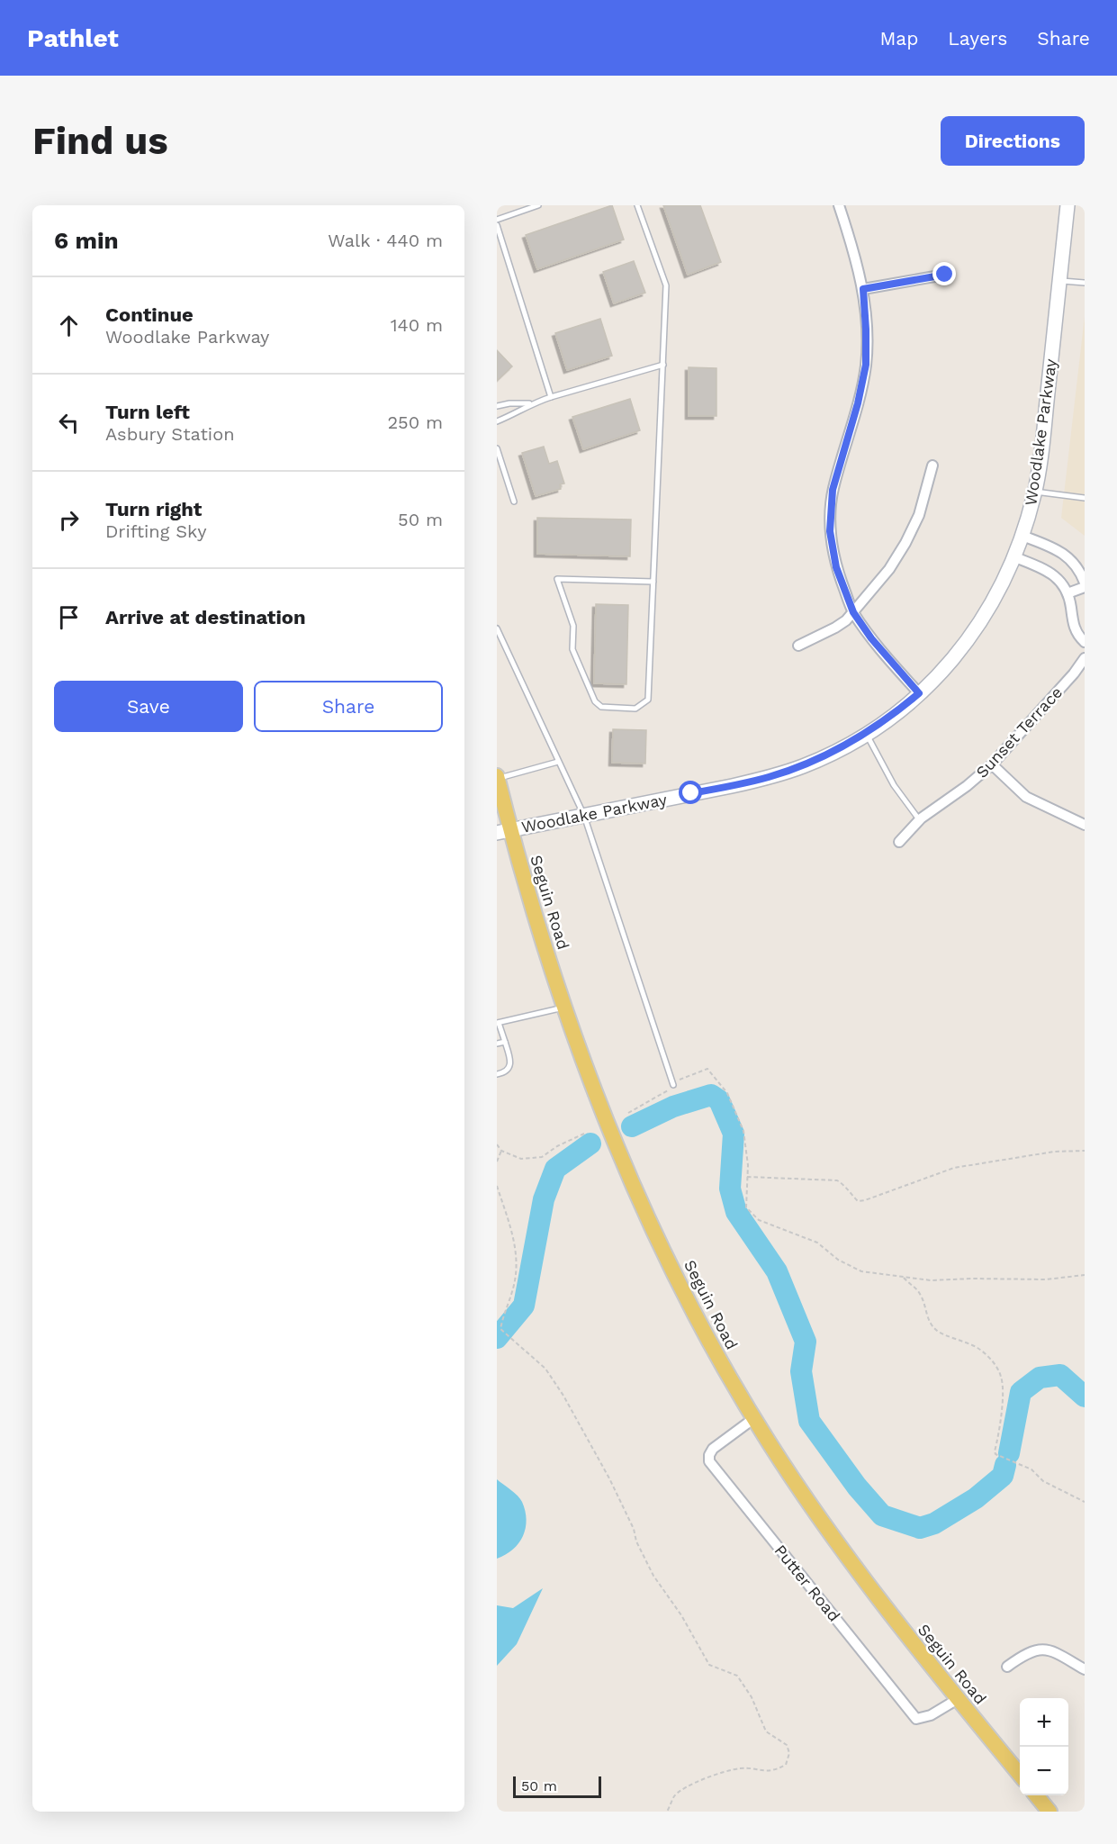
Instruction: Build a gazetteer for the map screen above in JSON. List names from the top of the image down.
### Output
{
  "streets": {
    "main road": ["Seguin Road"],
    "street": ["Woodlake Parkway", "Sunset Terrace", "Putter Road"]
  },
  "crossings": [
    ["Woodlake Parkway", "Seguin Road"],
    ["Seguin Road", "Putter Road"]
  ],
  "scale_bar": "50 m",
  "page": {
    "header": "Pathlet",
    "nav": ["Map", "Layers", "Share"],
    "buttons": [
      "Directions",
      ["Save", "Share"]
    ],
    "title": "Find us",
    "heading": ["6 min", "Walk · 440 m"],
    "list": [
      ["Continue", "Woodlake Parkway", "140 m"],
      ["Turn left", "Asbury Station", "250 m"],
      ["Turn right", "Drifting Sky", "50 m"],
      "Arrive at destination"
    ],
    "map_buttons": ["+", "−"],
    "scale": "50 m"
  }
}
